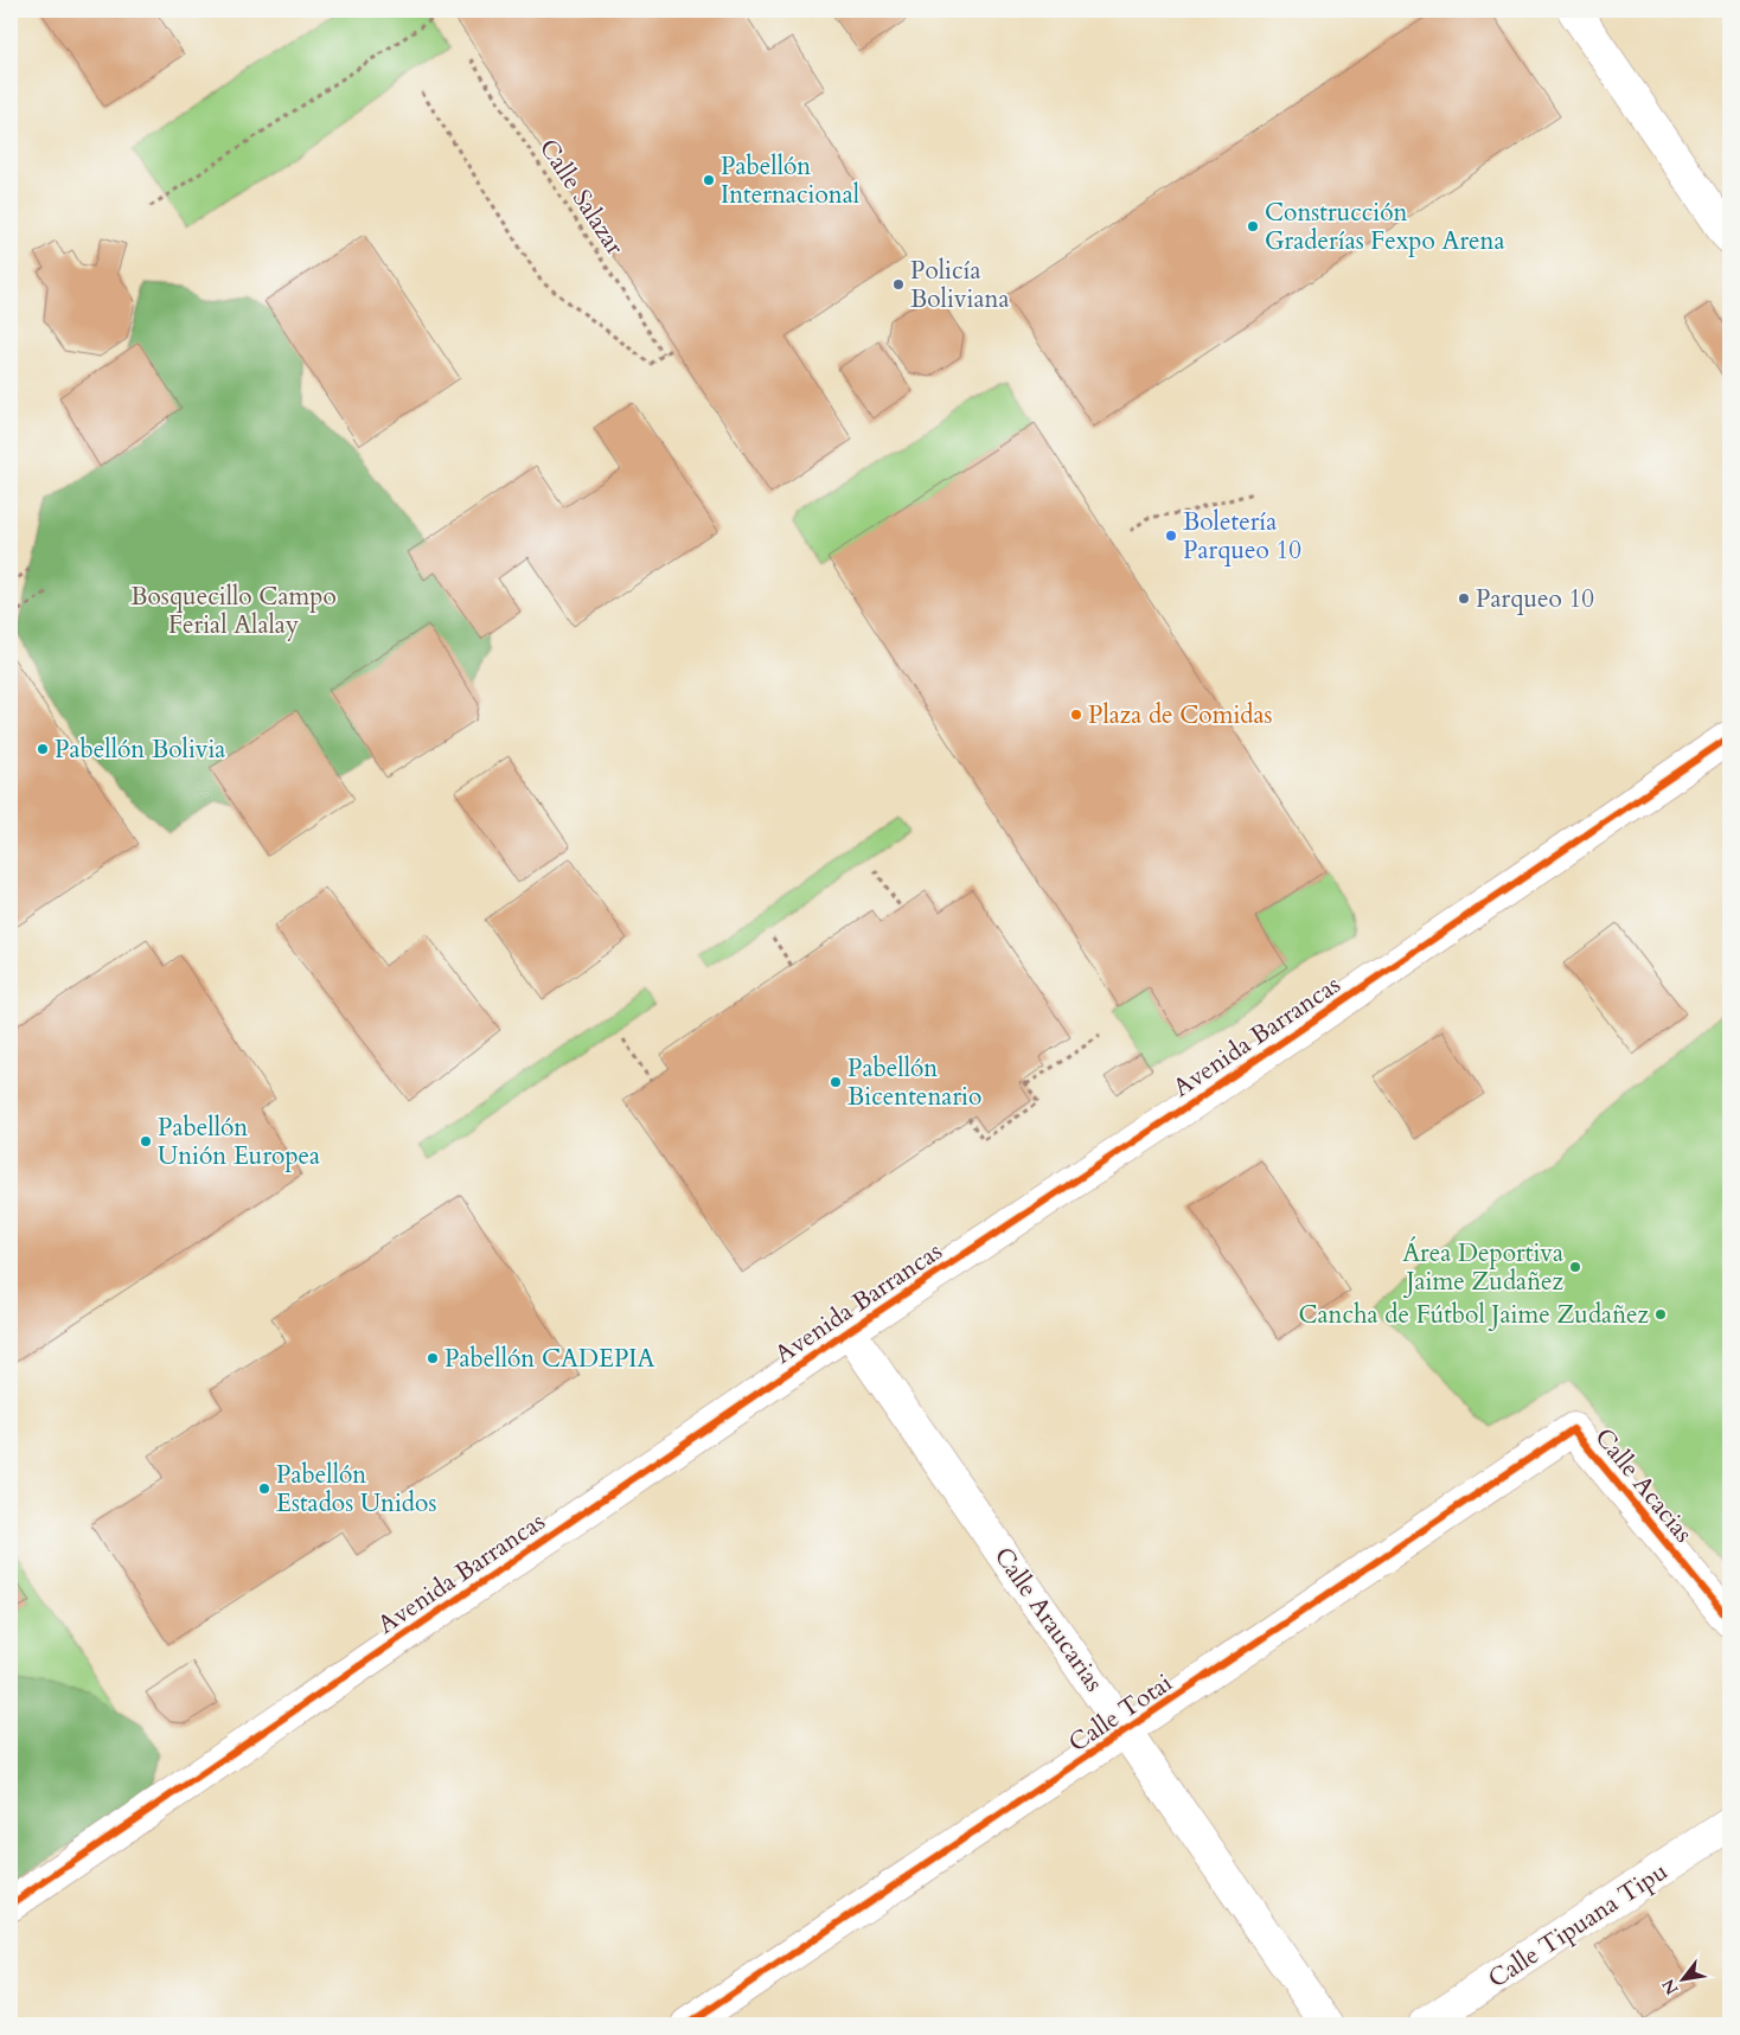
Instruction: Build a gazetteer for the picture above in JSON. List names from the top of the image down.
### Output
{
  "streets": {
    "street": [
      "Avenida Barrancas",
      "Calle Acacias",
      "Calle Araucarias",
      "Calle Totai",
      "Calle Tipuana Tipu"
    ],
    "path": ["Calle Salazar"]
  },
  "crossings": [
    ["Avenida Barrancas", "Calle Araucarias"],
    ["Calle Acacias", "Calle Totai"],
    ["Calle Araucarias", "Calle Totai"]
  ],
  "parks": ["Bosquecillo Campo Ferial Alalay"],
  "places": [
    "Pabellón Internacional",
    "Construcción Graderías Fexpo Arena",
    "Policía Boliviana",
    "Boletería Parqueo 10",
    "Parqueo 10",
    "Plaza de Comidas",
    "Pabellón Bolivia",
    "Pabellón Bicentenario",
    "Pabellón Unión Europea",
    "Área Deportiva Jaime Zudañez",
    "Cancha de Fútbol Jaime Zudañez",
    "Pabellón CADEPIA",
    "Pabellón Estados Unidos"
  ],
  "north": "bottom left"
}
